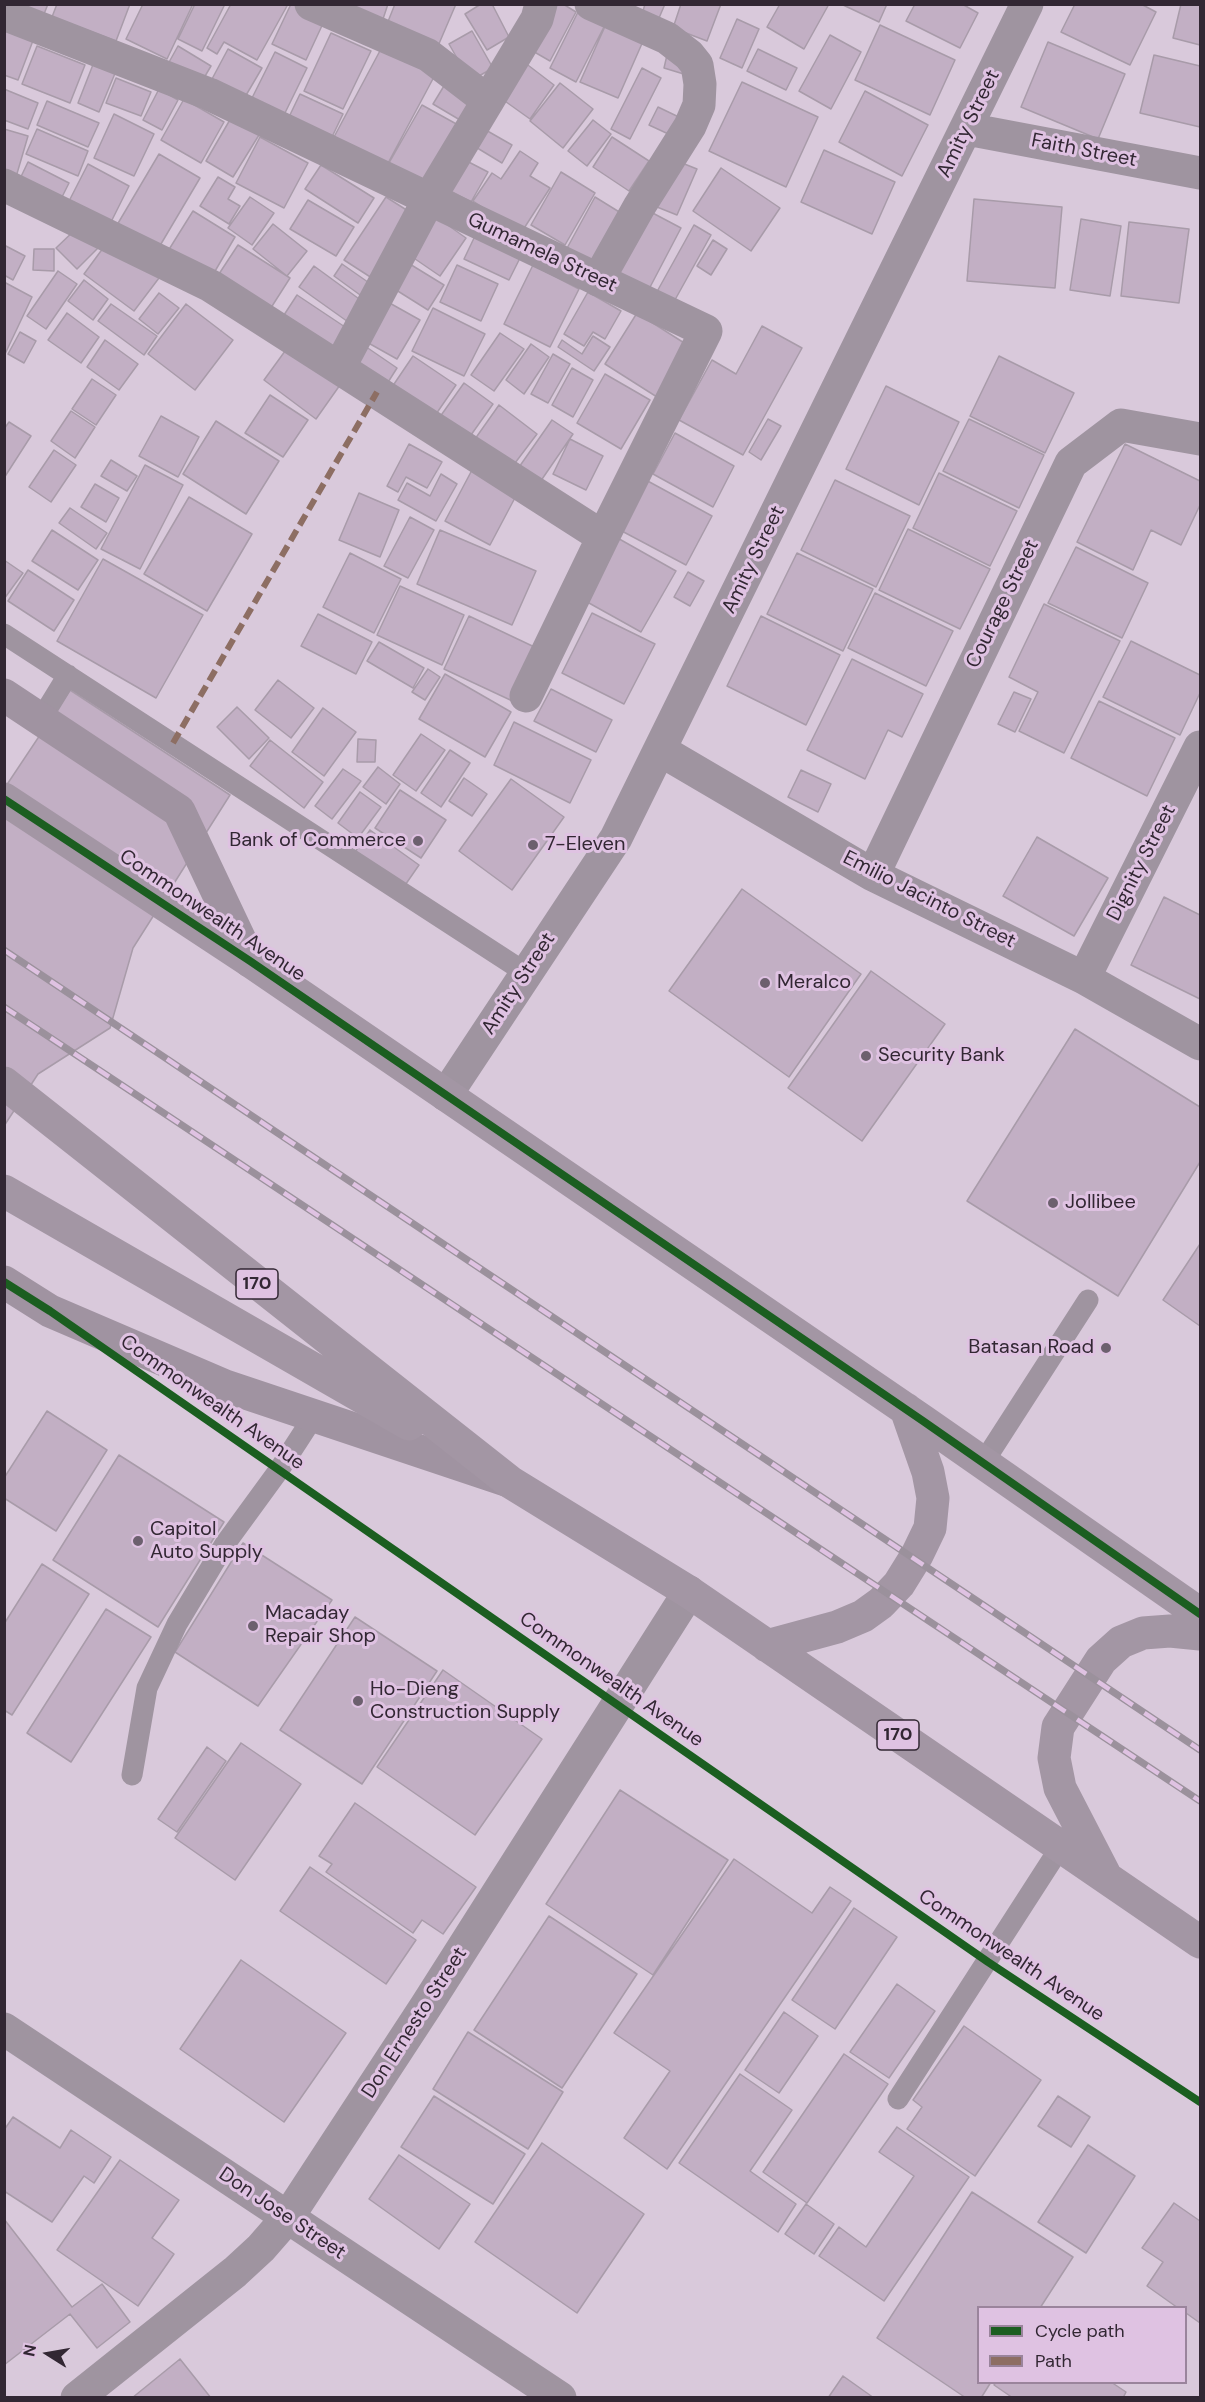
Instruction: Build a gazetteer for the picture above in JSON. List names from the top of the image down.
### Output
{
  "streets": {
    "main road": ["Commonwealth Avenue", "170"],
    "street": [
      "Amity Street",
      "Faith Street",
      "Gumamela Street",
      "Courage Street",
      "Dignity Street",
      "Emilio Jacinto Street",
      "Don Ernesto Street",
      "Don Jose Street"
    ]
  },
  "crossings": [
    ["Amity Street", "Faith Street"],
    ["Amity Street", "Emilio Jacinto Street"],
    ["Amity Street", "Commonwealth Avenue"],
    ["Courage Street", "Emilio Jacinto Street"],
    ["Dignity Street", "Emilio Jacinto Street"],
    ["Commonwealth Avenue", "Don Ernesto Street"],
    ["Don Ernesto Street", "Don Jose Street"]
  ],
  "places": [
    "Bank of Commerce",
    "7-Eleven",
    "Meralco",
    "Security Bank",
    "Jollibee",
    "Batasan Road",
    "Capitol Auto Supply",
    "Macaday Repair Shop",
    "Ho-Dieng Construction Supply"
  ],
  "legend": ["Cycle path", "Path"],
  "north": "left"
}
